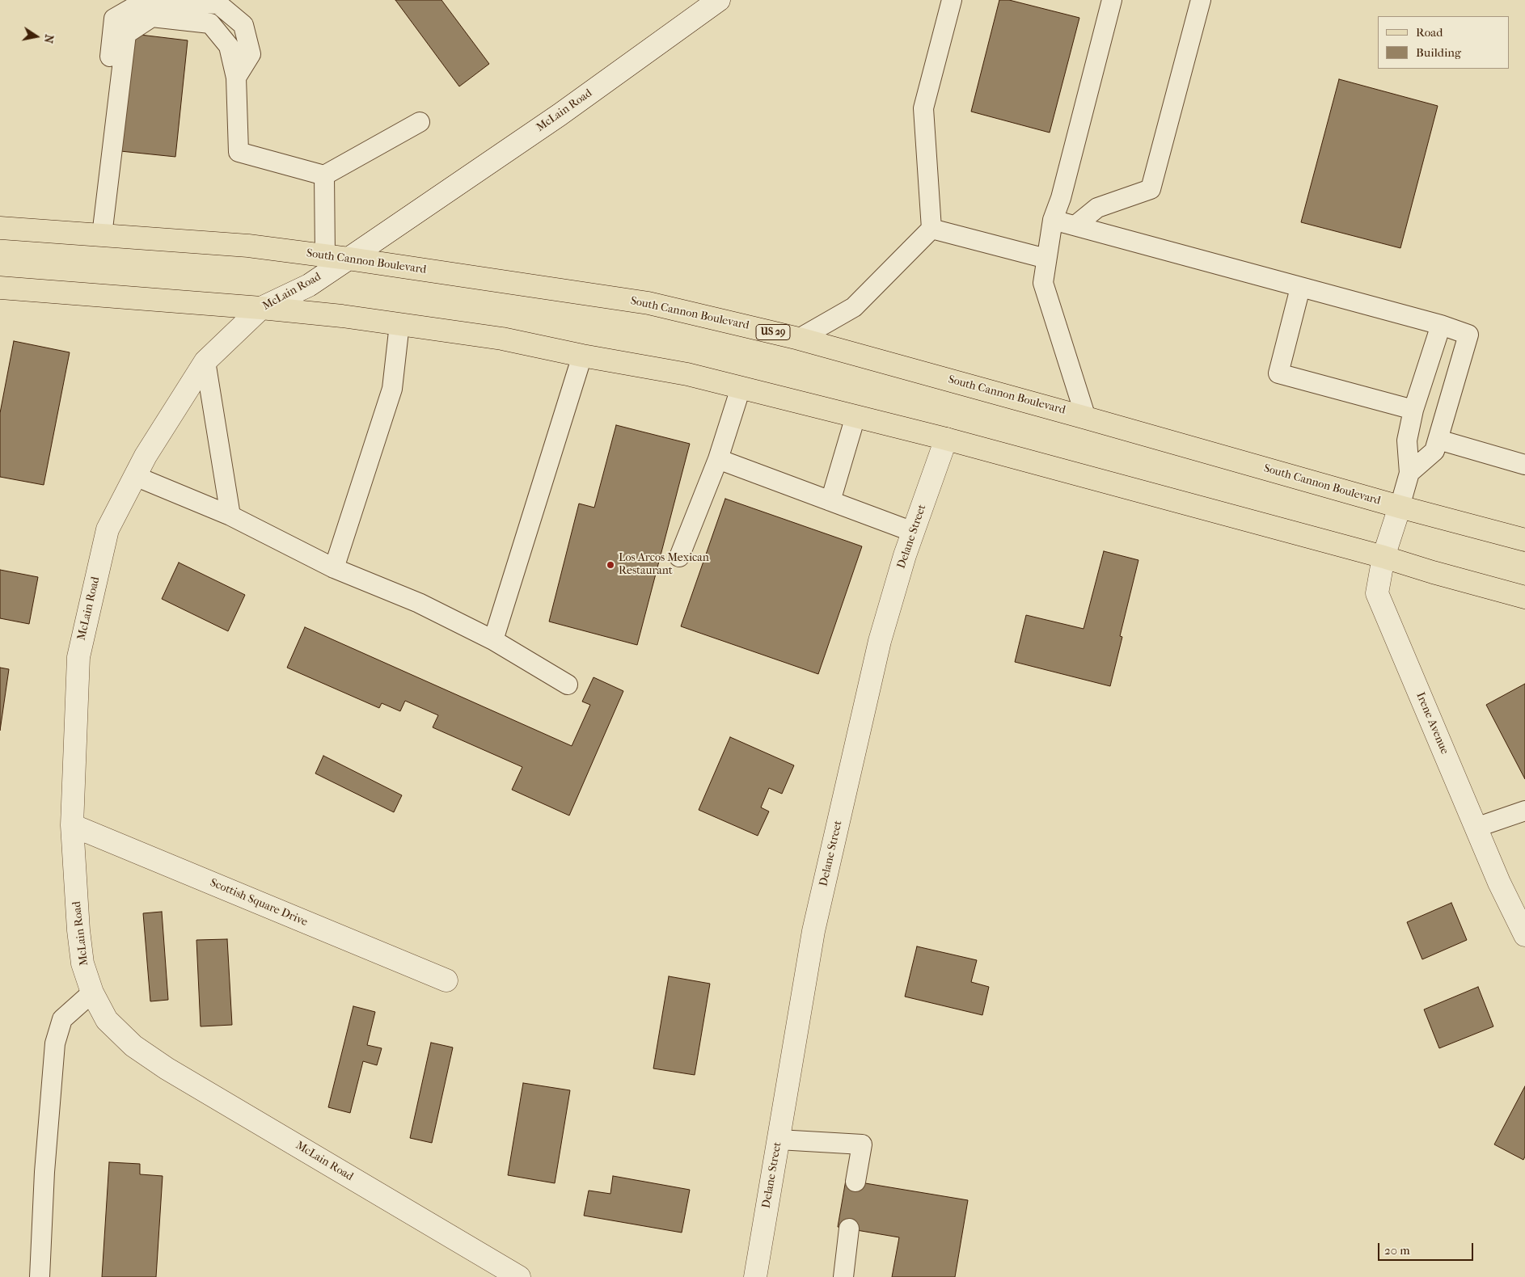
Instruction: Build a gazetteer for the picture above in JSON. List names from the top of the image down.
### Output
{
  "streets": {
    "main road": ["South Cannon Boulevard", "US 29"],
    "street": [
      "McLain Road",
      "Delane Street",
      "Irene Avenue",
      "Scottish Square Drive"
    ]
  },
  "crossings": [
    ["McLain Road", "South Cannon Boulevard"],
    ["McLain Road", "Scottish Square Drive"],
    ["South Cannon Boulevard", "Irene Avenue"]
  ],
  "places": ["Los Arcos Mexican Restaurant"],
  "legend": ["Road", "Building"],
  "scale_bar": "20 m",
  "north": "right"
}
